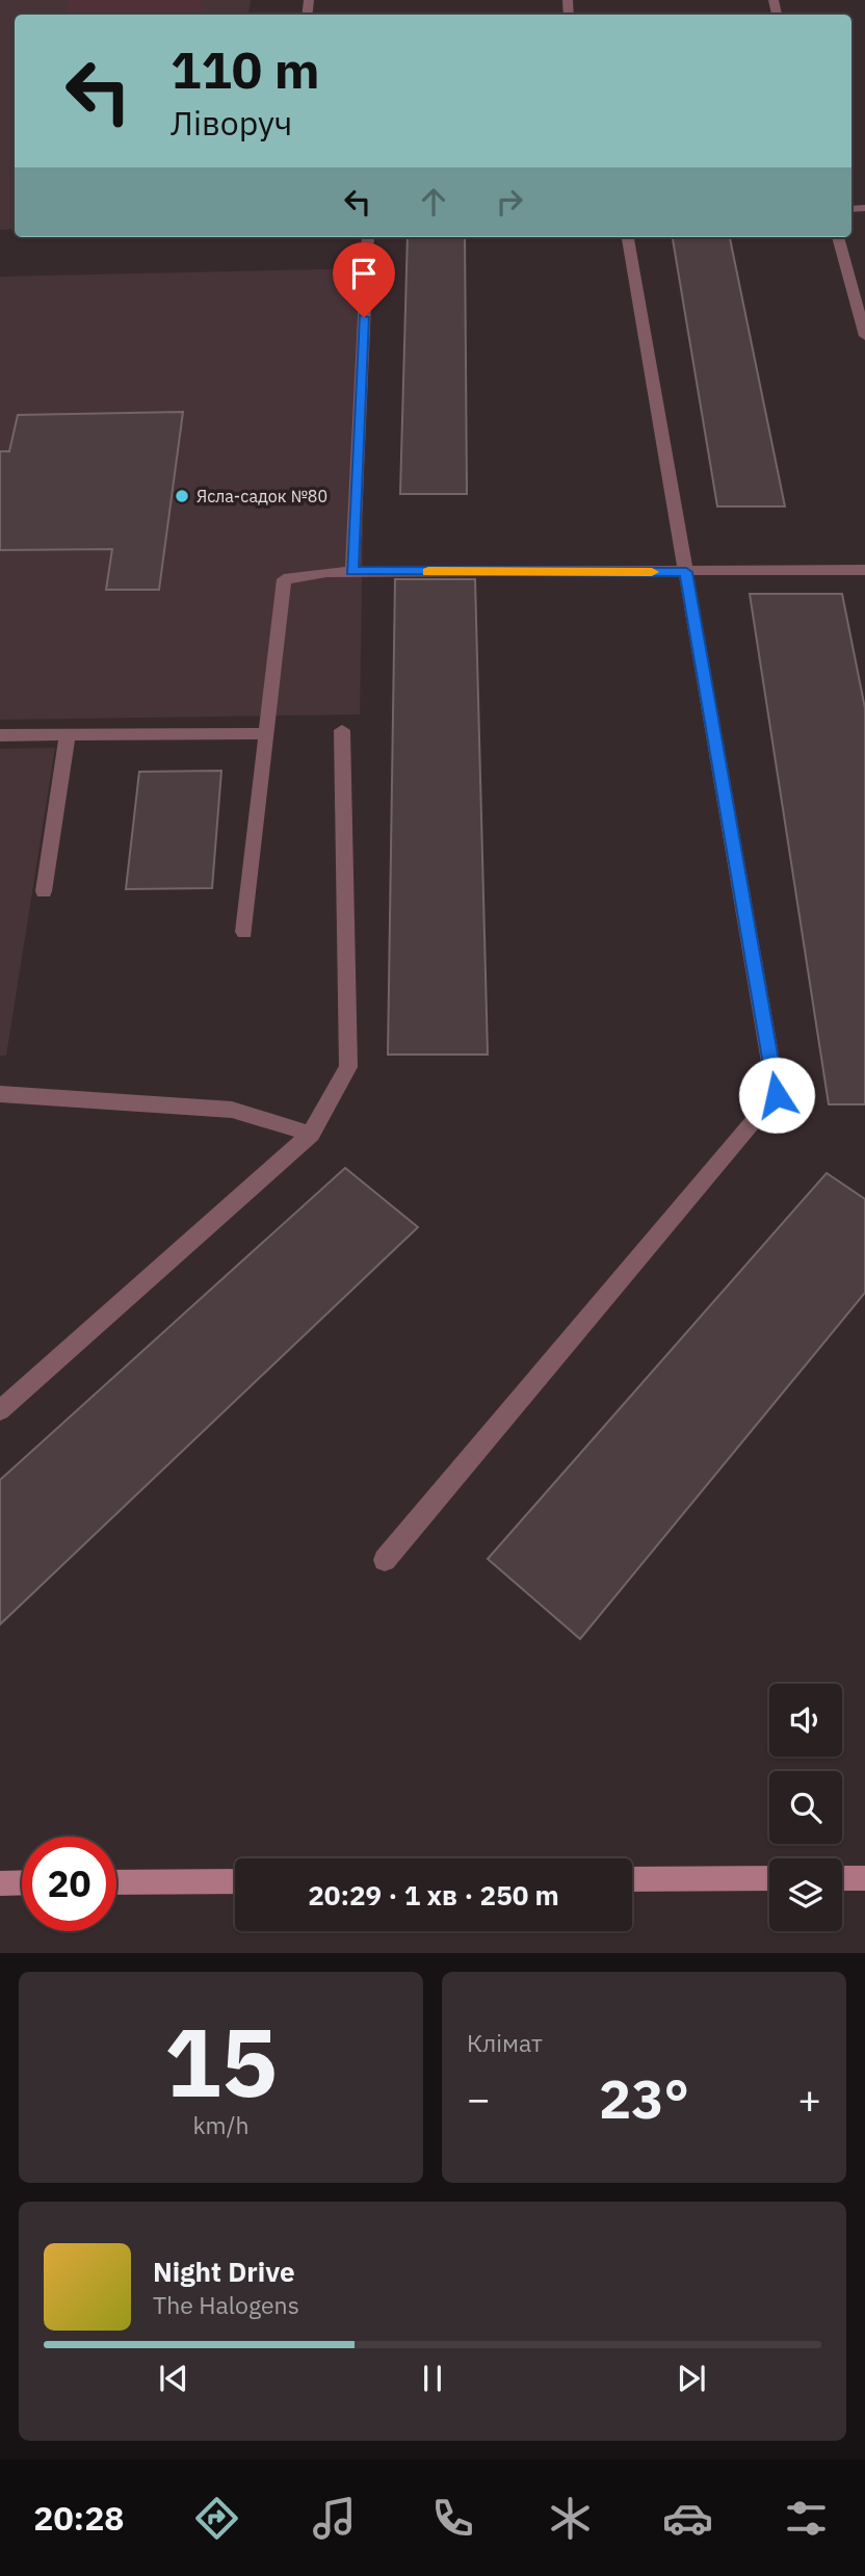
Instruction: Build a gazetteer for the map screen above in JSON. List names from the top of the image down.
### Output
{
  "places": ["Ясла-садок №80"],
  "page": {
    "turn": ["110 m", "Ліворуч"],
    "limit": "20",
    "trip": "20:29 · 1 хв · 250 m",
    "tile": [
      ["15", "km/h"],
      "Клімат"
    ],
    "heat": ["−", "23°", "+"],
    "song": ["Night Drive", "The Halogens"],
    "tabs": "20:28"
  }
}
